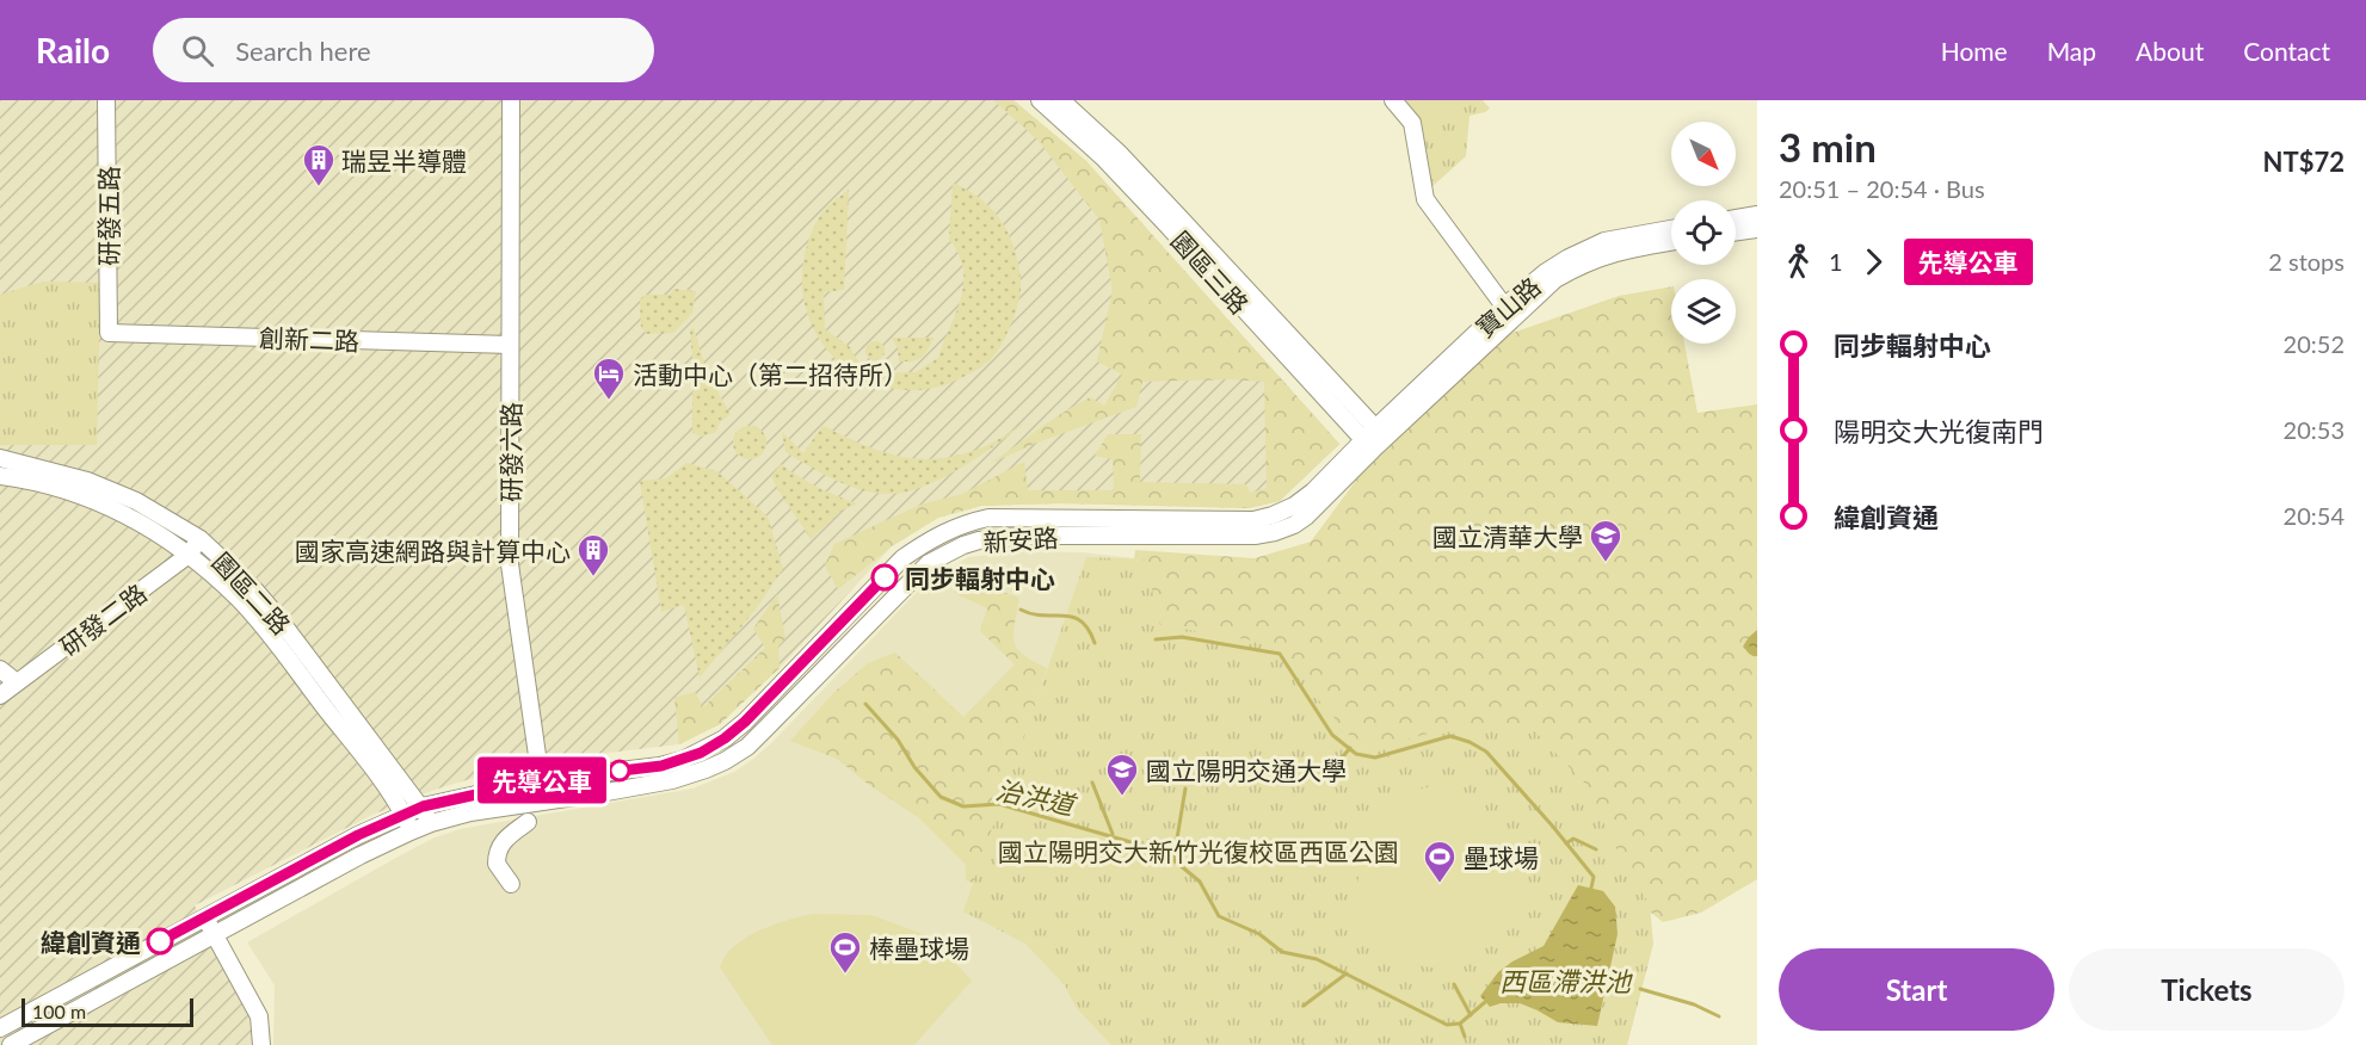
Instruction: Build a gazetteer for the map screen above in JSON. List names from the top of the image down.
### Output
{
  "streets": {
    "street": [
      "研發五路",
      "園區三路",
      "寶山路",
      "創新二路",
      "研發六路",
      "新安路",
      "園區二路",
      "研發二路"
    ]
  },
  "crossings": [
    ["研發五路", "創新二路"],
    ["園區三路", "寶山路"],
    ["園區三路", "新安路"],
    ["寶山路", "新安路"],
    ["創新二路", "研發六路"],
    ["研發六路", "新安路"],
    ["新安路", "園區二路"],
    ["園區二路", "研發二路"]
  ],
  "water": ["治洪道", "西區滯洪池"],
  "parks": ["國立陽明交大新竹光復校區西區公園"],
  "places": {
    "building": ["瑞昱半導體", "國家高速網路與計算中心"],
    "hotel": ["活動中心（第二招待所）"],
    "school or university": ["國立清華大學", "國立陽明交通大學"],
    "other": ["同步輻射中心", "緯創資通"],
    "sports": ["壘球場", "棒壘球場"]
  },
  "lines": ["bus line 先導公車"],
  "scale_bar": "100 m",
  "north": "bottom right",
  "page": {
    "header": "Railo",
    "search": "Search here",
    "nav": [
      "Home",
      "Map",
      "About",
      "Contact"
    ],
    "on_map": "先導公車",
    "heading": ["3 min", "20:51 – 20:54 · Bus", "NT$72"],
    "legs": ["1", "先導公車", "2 stops"],
    "list": [
      {
        "name": "同步輻射中心",
        "value": "20:52"
      },
      {
        "name": "陽明交大光復南門",
        "value": "20:53"
      },
      {
        "name": "緯創資通",
        "value": "20:54"
      }
    ],
    "buttons": ["Start", "Tickets"],
    "scale": "100 m"
  }
}
